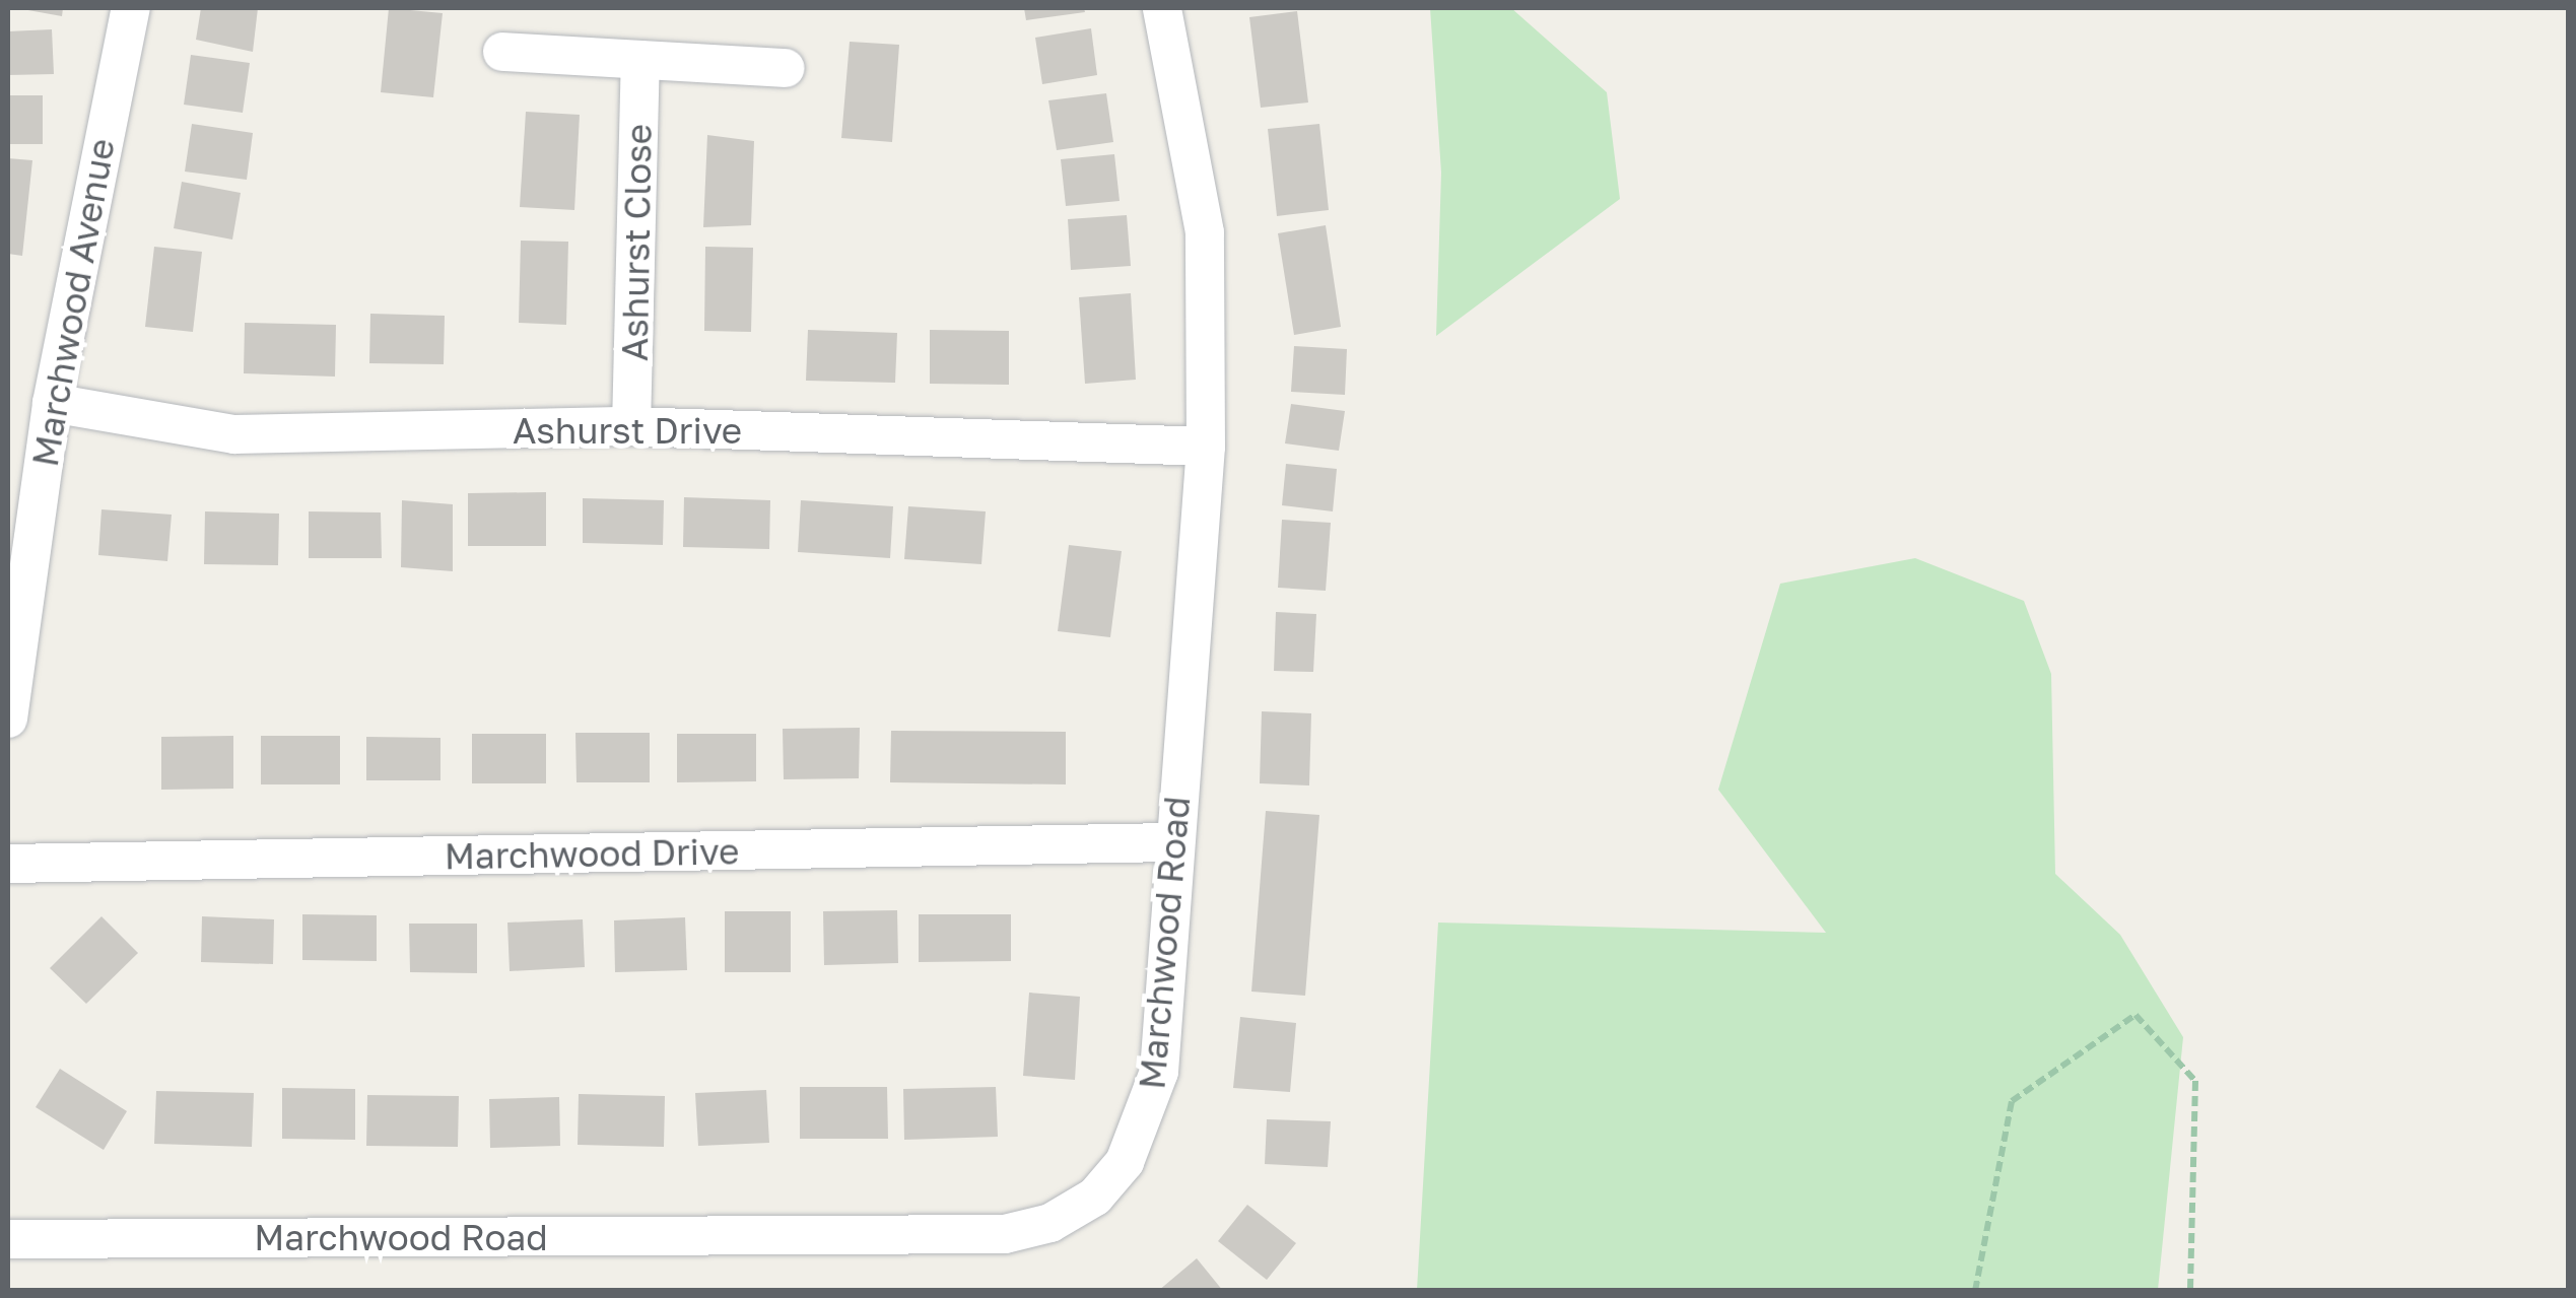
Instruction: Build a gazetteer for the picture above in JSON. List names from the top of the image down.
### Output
{
  "streets": {
    "street": [
      "Ashurst Close",
      "Marchwood Avenue",
      "Ashurst Drive",
      "Marchwood Drive",
      "Marchwood Road"
    ]
  },
  "crossings": [
    ["Ashurst Close", "Ashurst Drive"],
    ["Marchwood Avenue", "Ashurst Drive"],
    ["Ashurst Drive", "Marchwood Road"],
    ["Marchwood Drive", "Marchwood Road"]
  ]
}
